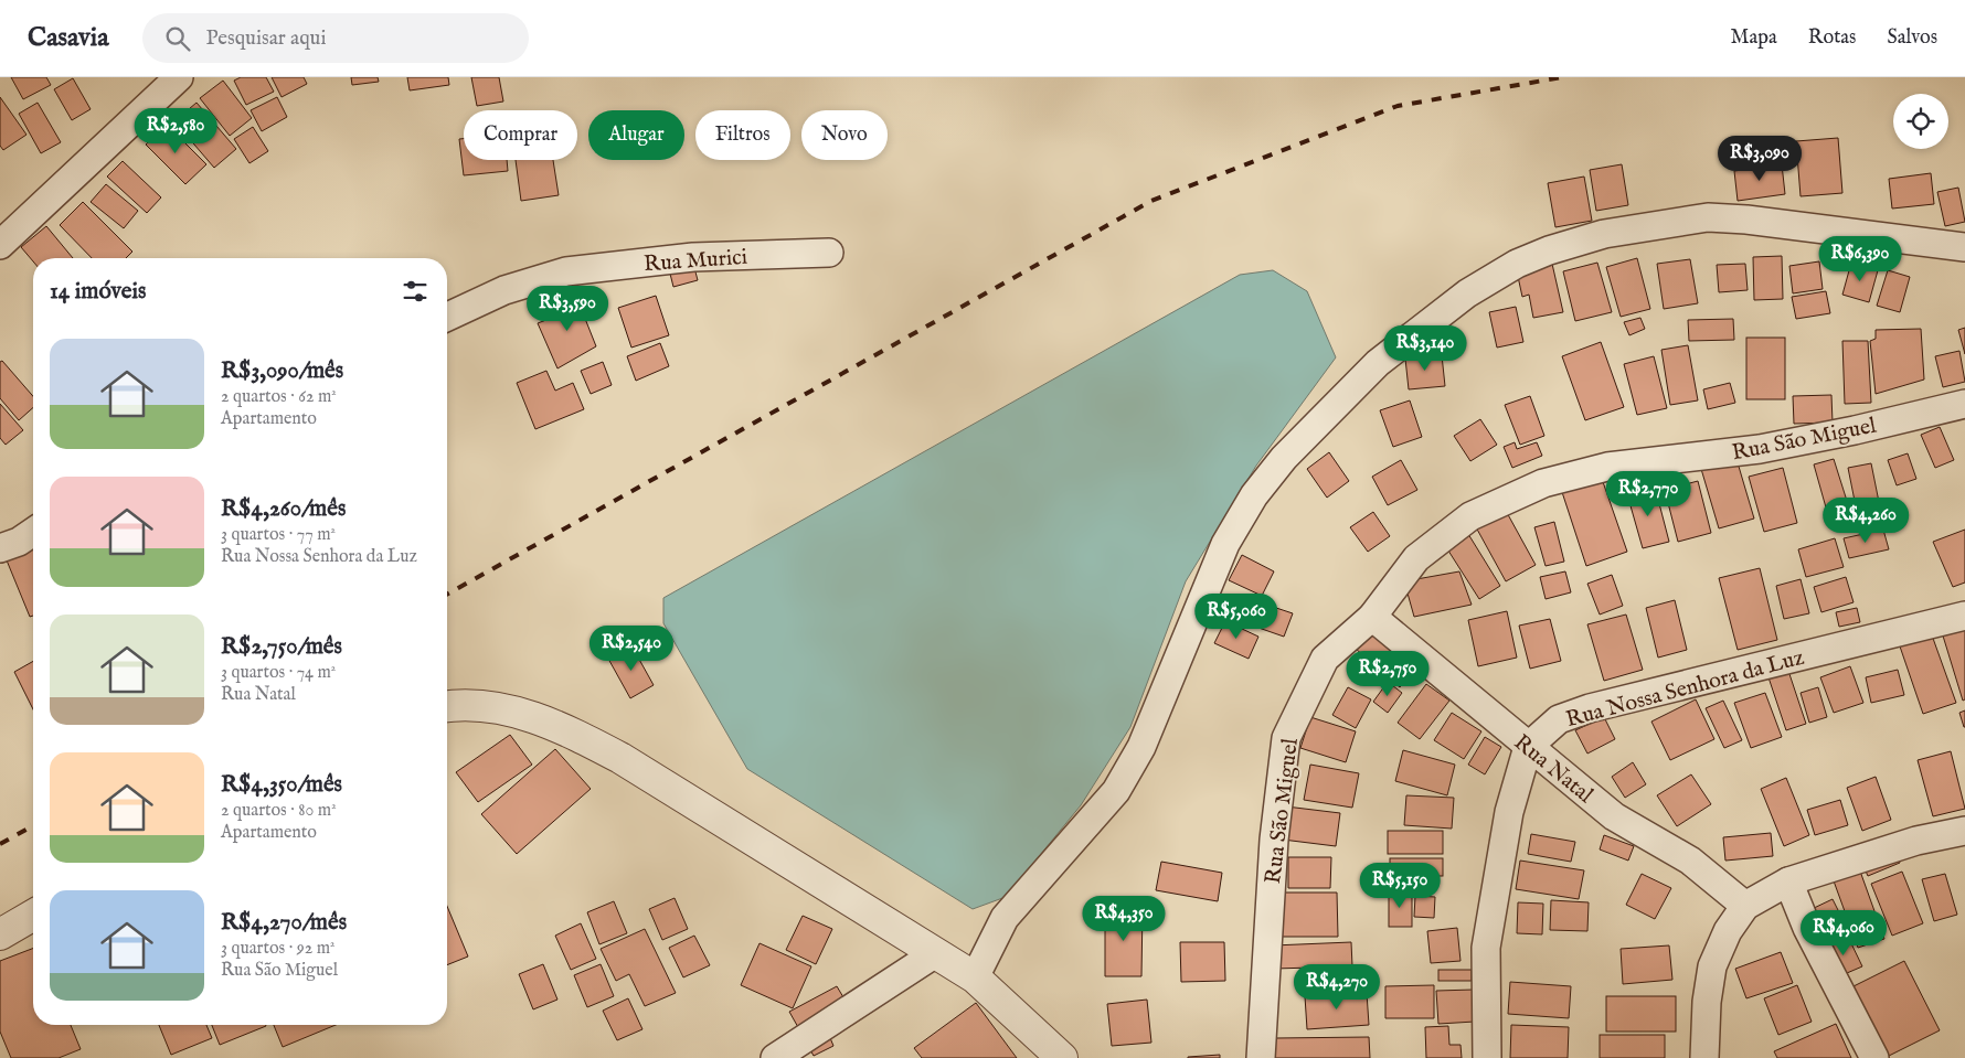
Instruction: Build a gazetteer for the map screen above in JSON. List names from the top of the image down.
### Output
{
  "streets": {
    "street": [
      "Rua Murici",
      "Rua São Miguel",
      "Rua Nossa Senhora da Luz",
      "Rua Natal"
    ]
  },
  "crossings": [
    ["Rua São Miguel", "Rua Natal"],
    ["Rua Nossa Senhora da Luz", "Rua Natal"]
  ],
  "page": {
    "header": "Casavia",
    "search": "Pesquisar aqui",
    "nav": ["Mapa", "Rotas", "Salvos"],
    "price": [
      "R$2,580",
      "R$3,090",
      "R$6,390",
      "R$3,590",
      "R$3,140",
      "R$2,770",
      "R$4,260",
      "R$5,060",
      "R$2,540",
      "R$2,750",
      "R$5,150",
      "R$4,350",
      "R$4,060",
      "R$4,270"
    ],
    "chip": [
      "Comprar",
      "Alugar",
      "Filtros",
      "Novo"
    ],
    "heading": "14 imóveis",
    "list": [
      {
        "name": "R$3,090/mês",
        "note": "2 quartos · 62 m² · Apartamento"
      },
      {
        "name": "R$4,260/mês",
        "note": "3 quartos · 77 m² · Rua Nossa Senhora da Luz"
      },
      {
        "name": "R$2,750/mês",
        "note": "3 quartos · 74 m² · Rua Natal"
      },
      {
        "name": "R$4,350/mês",
        "note": "2 quartos · 80 m² · Apartamento"
      },
      {
        "name": "R$4,270/mês",
        "note": "3 quartos · 92 m² · Rua São Miguel"
      }
    ]
  }
}
